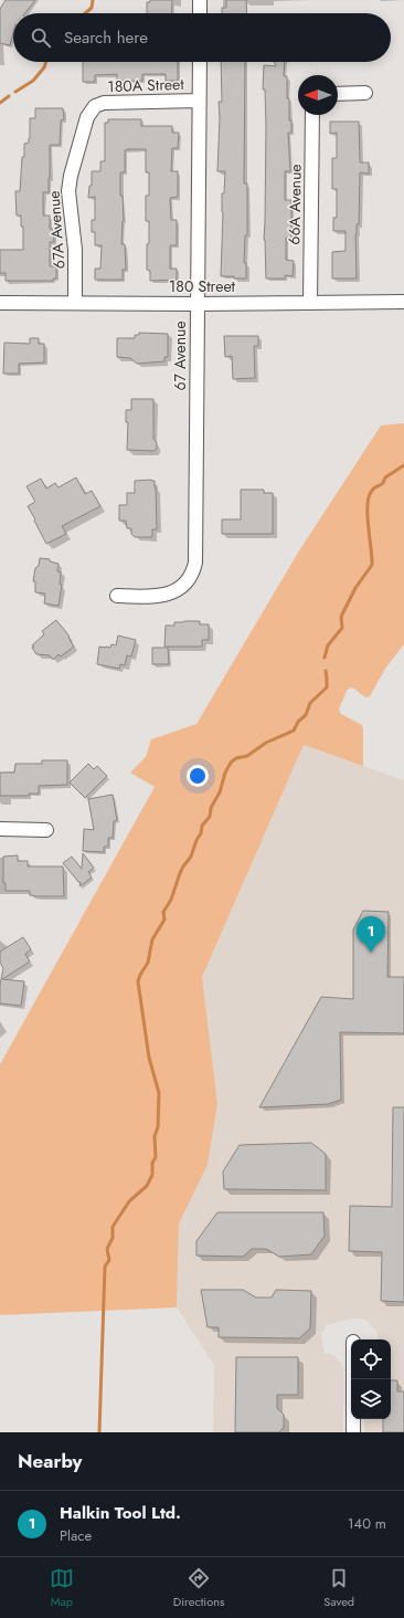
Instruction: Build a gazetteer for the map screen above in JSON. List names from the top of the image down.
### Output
{
  "streets": {
    "street": [
      "180A Street",
      "66A Avenue",
      "67A Avenue",
      "180 Street",
      "67 Avenue"
    ]
  },
  "crossings": [
    ["180A Street", "67A Avenue"],
    ["180A Street", "67 Avenue"],
    ["66A Avenue", "180 Street"],
    ["67A Avenue", "180 Street"],
    ["180 Street", "67 Avenue"]
  ],
  "north": "left",
  "page": {
    "search": "Search here",
    "pins": "1",
    "heading": "Nearby",
    "list": [
      {
        "mark": "1",
        "name": "Halkin Tool Ltd.",
        "note": "Place",
        "value": "140 m"
      }
    ],
    "nav": ["Map", "Directions", "Saved"]
  }
}
